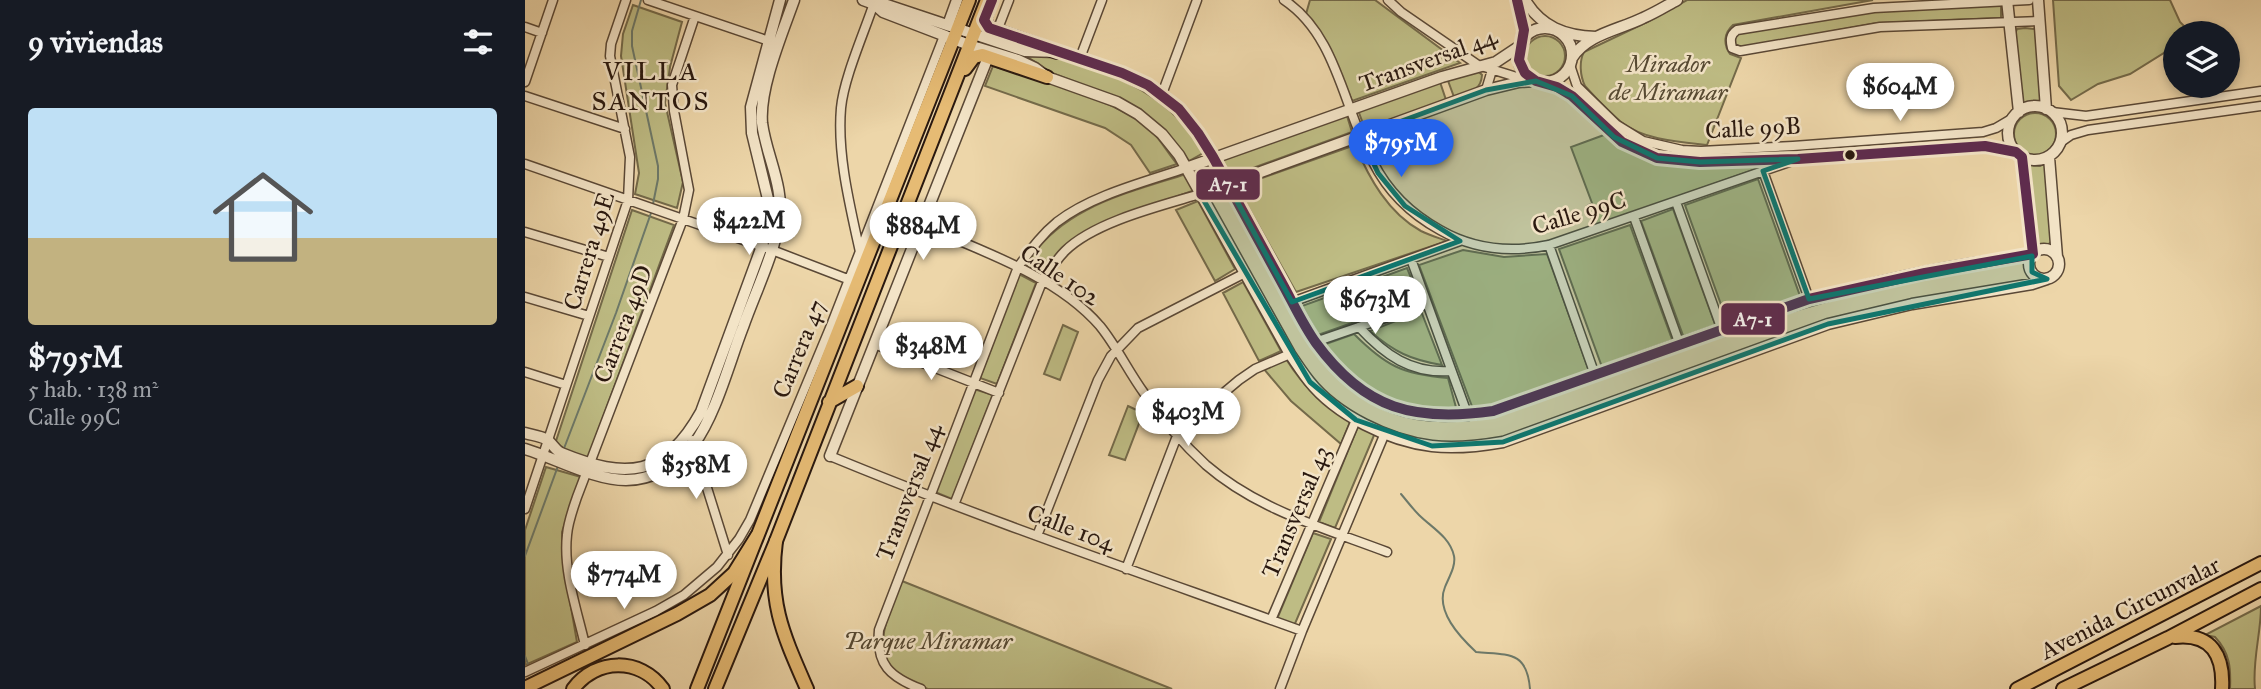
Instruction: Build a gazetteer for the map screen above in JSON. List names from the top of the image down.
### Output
{
  "streets": {
    "main road": ["Avenida Circunvalar"],
    "street": [
      "Transversal 44",
      "Calle 99B",
      "Calle 99C",
      "Carrera 49E",
      "Calle 102",
      "Carrera 49D",
      "Carrera 47",
      "Transversal 43",
      "Calle 104"
    ]
  },
  "crossings": [
    ["Transversal 44", "Calle 99B"],
    ["Transversal 44", "Calle 99C"],
    ["Transversal 44", "Calle 102"],
    ["Transversal 44", "Calle 104"],
    ["Calle 99B", "Calle 99C"],
    ["Calle 102", "Transversal 43"],
    ["Carrera 49D", "Carrera 47"],
    ["Transversal 43", "Calle 104"]
  ],
  "districts": ["VILLA SANTOS"],
  "parks": ["Mirador de Miramar", "Parque Miramar"],
  "lines": ["transit line A7-1"],
  "page": {
    "heading": "9 viviendas",
    "price": [
      "$604M",
      "$795M",
      "$422M",
      "$884M",
      "$673M",
      "$348M",
      "$403M",
      "$358M",
      "$774M"
    ],
    "list": [
      {
        "name": "$795M",
        "note": "5 hab. · 138 m² · Calle 99C"
      }
    ]
  }
}
